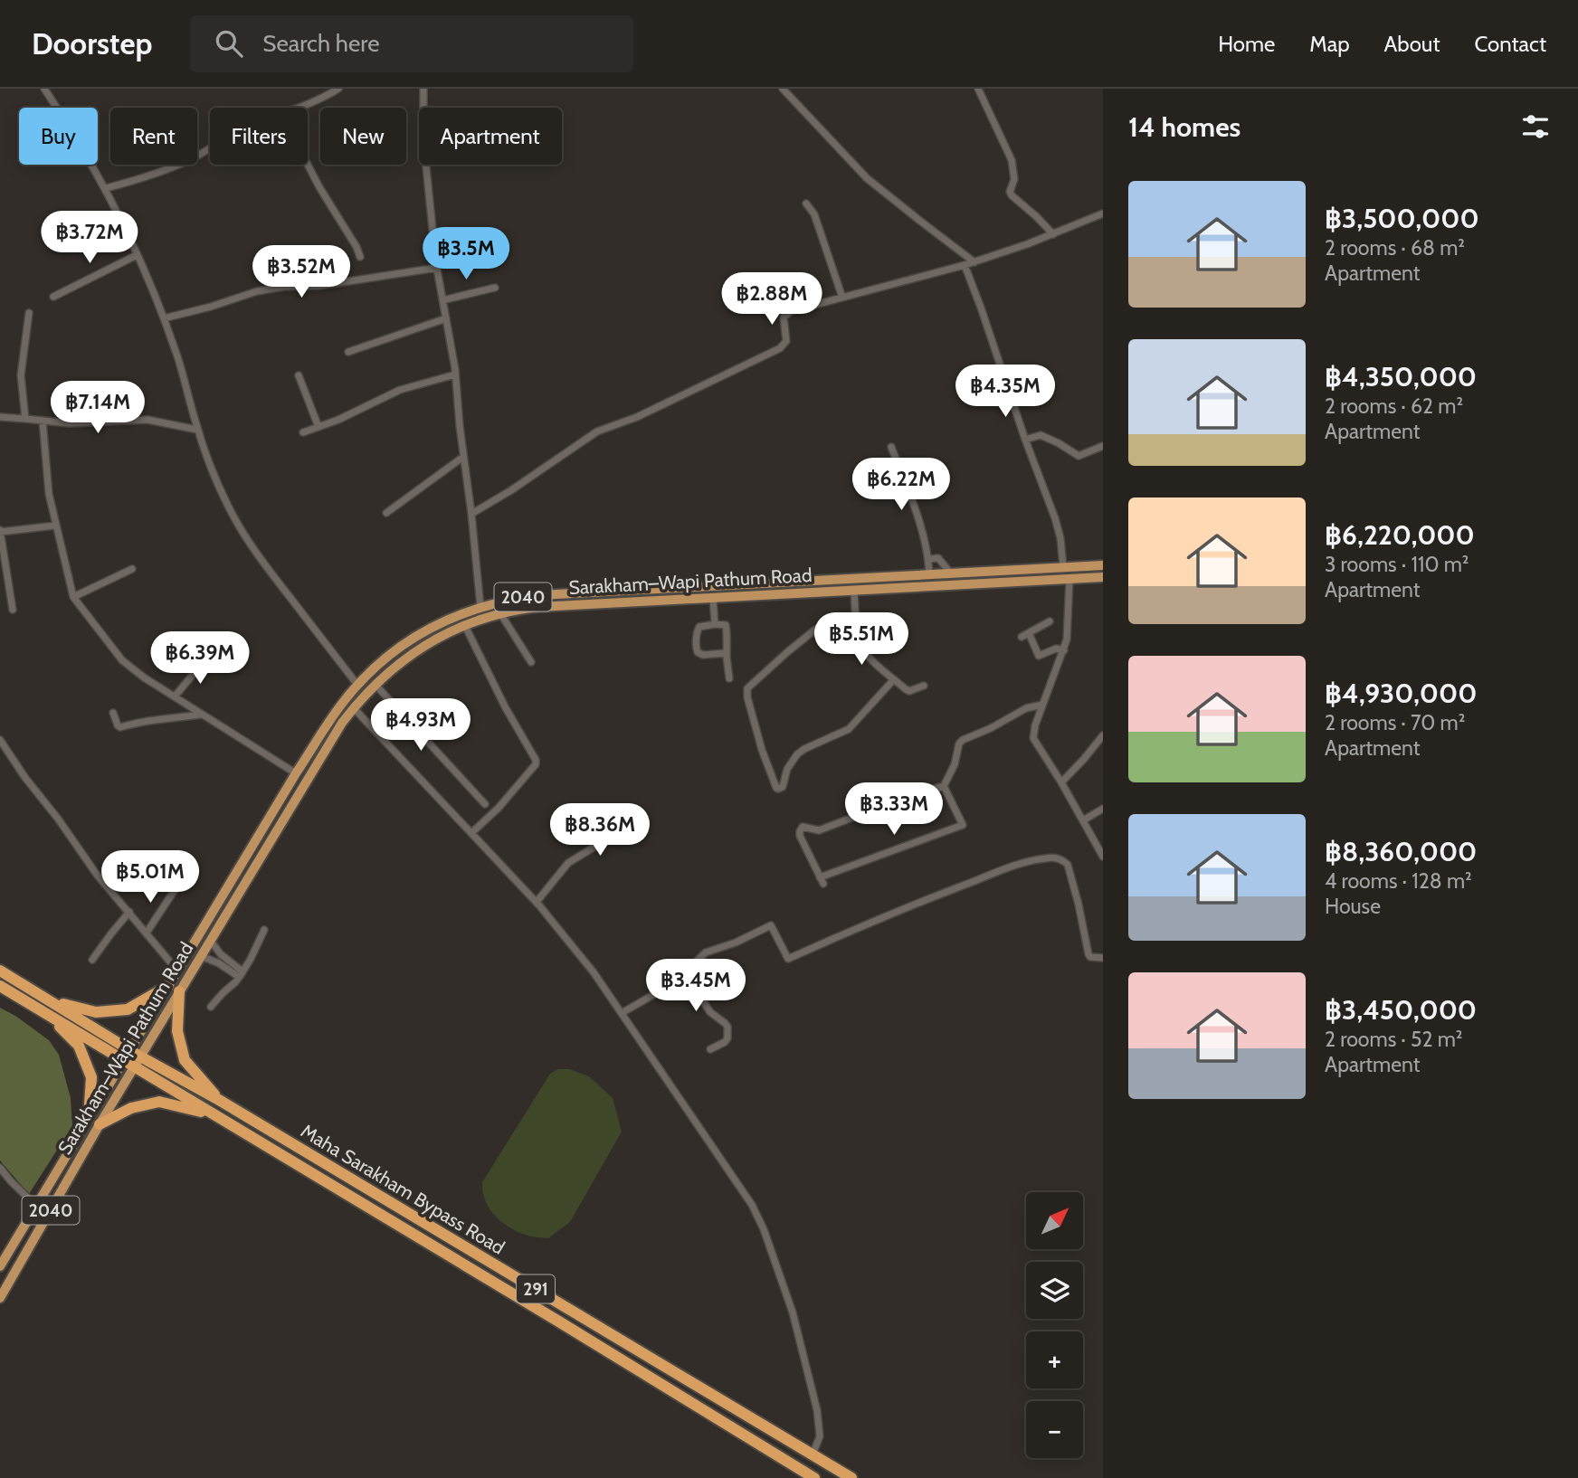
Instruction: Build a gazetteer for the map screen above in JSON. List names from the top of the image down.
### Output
{
  "streets": {
    "highway": ["Maha Sarakham Bypass Road", "291"],
    "main road": ["Sarakham–Wapi Pathum Road", "2040"]
  },
  "crossings": [
    ["Sarakham–Wapi Pathum Road", "Maha Sarakham Bypass Road"]
  ],
  "north": "top right",
  "page": {
    "header": "Doorstep",
    "search": "Search here",
    "nav": [
      "Home",
      "Map",
      "About",
      "Contact"
    ],
    "heading": "14 homes",
    "chip": [
      "Buy",
      "Rent",
      "Filters",
      "New",
      "Apartment"
    ],
    "list": [
      {
        "name": "฿3,500,000",
        "note": "2 rooms · 68 m² · Apartment"
      },
      {
        "name": "฿4,350,000",
        "note": "2 rooms · 62 m² · Apartment"
      },
      {
        "name": "฿6,220,000",
        "note": "3 rooms · 110 m² · Apartment"
      },
      {
        "name": "฿4,930,000",
        "note": "2 rooms · 70 m² · Apartment"
      },
      {
        "name": "฿8,360,000",
        "note": "4 rooms · 128 m² · House"
      },
      {
        "name": "฿3,450,000",
        "note": "2 rooms · 52 m² · Apartment"
      }
    ],
    "price": [
      "฿3.72M",
      "฿3.5M",
      "฿3.52M",
      "฿2.88M",
      "฿4.35M",
      "฿7.14M",
      "฿6.22M",
      "฿5.51M",
      "฿6.39M",
      "฿4.93M",
      "฿3.33M",
      "฿8.36M",
      "฿5.01M",
      "฿3.45M"
    ],
    "map_buttons": ["+", "−"]
  }
}
